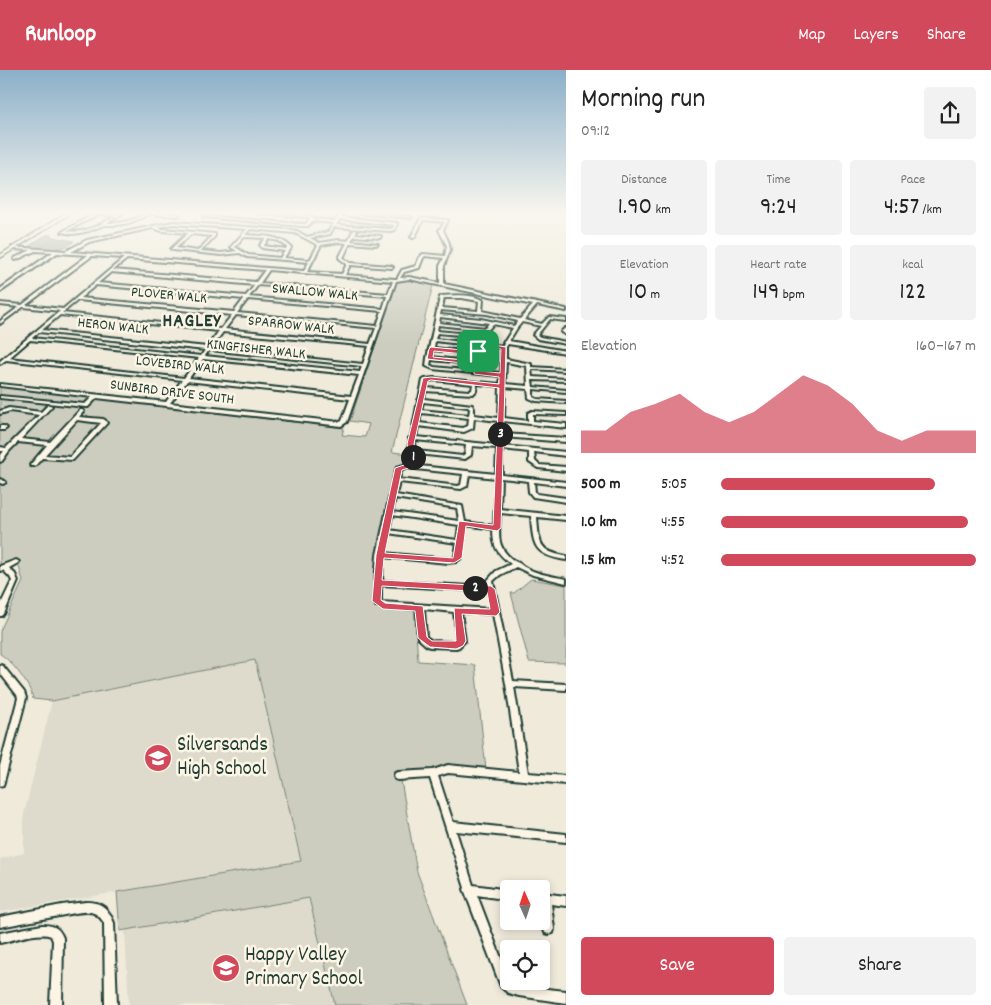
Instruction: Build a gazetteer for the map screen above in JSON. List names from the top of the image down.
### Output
{
  "streets": {
    "street": [
      "SWALLOW WALK",
      "PLOVER WALK",
      "SPARROW WALK",
      "HERON WALK",
      "KINGFISHER WALK",
      "LOVEBIRD WALK",
      "SUNBIRD DRIVE SOUTH"
    ]
  },
  "crossings": [
    ["LOVEBIRD WALK", "SUNBIRD DRIVE SOUTH"]
  ],
  "districts": ["HAGLEY"],
  "places": {
    "school or university": ["Silversands High School", "Happy Valley Primary School"]
  },
  "north": "top",
  "page": {
    "header": "Runloop",
    "nav": ["Map", "Layers", "Share"],
    "heading": ["Morning run", "09:12"],
    "stats": [
      ["Distance", "1.90 km"],
      ["Time", "9:24"],
      ["Pace", "4:57 /km"],
      ["Elevation", "10 m"],
      ["Heart rate", "149 bpm"],
      ["kcal", "122"]
    ],
    "chart": ["Elevation", "160–167 m"],
    "pins": ["3", "1", "2"],
    "list": [
      {
        "name": "500 m",
        "note": "5:05"
      },
      {
        "name": "1.0 km",
        "note": "4:55"
      },
      {
        "name": "1.5 km",
        "note": "4:52"
      }
    ],
    "buttons": ["Save", "Share"]
  }
}
